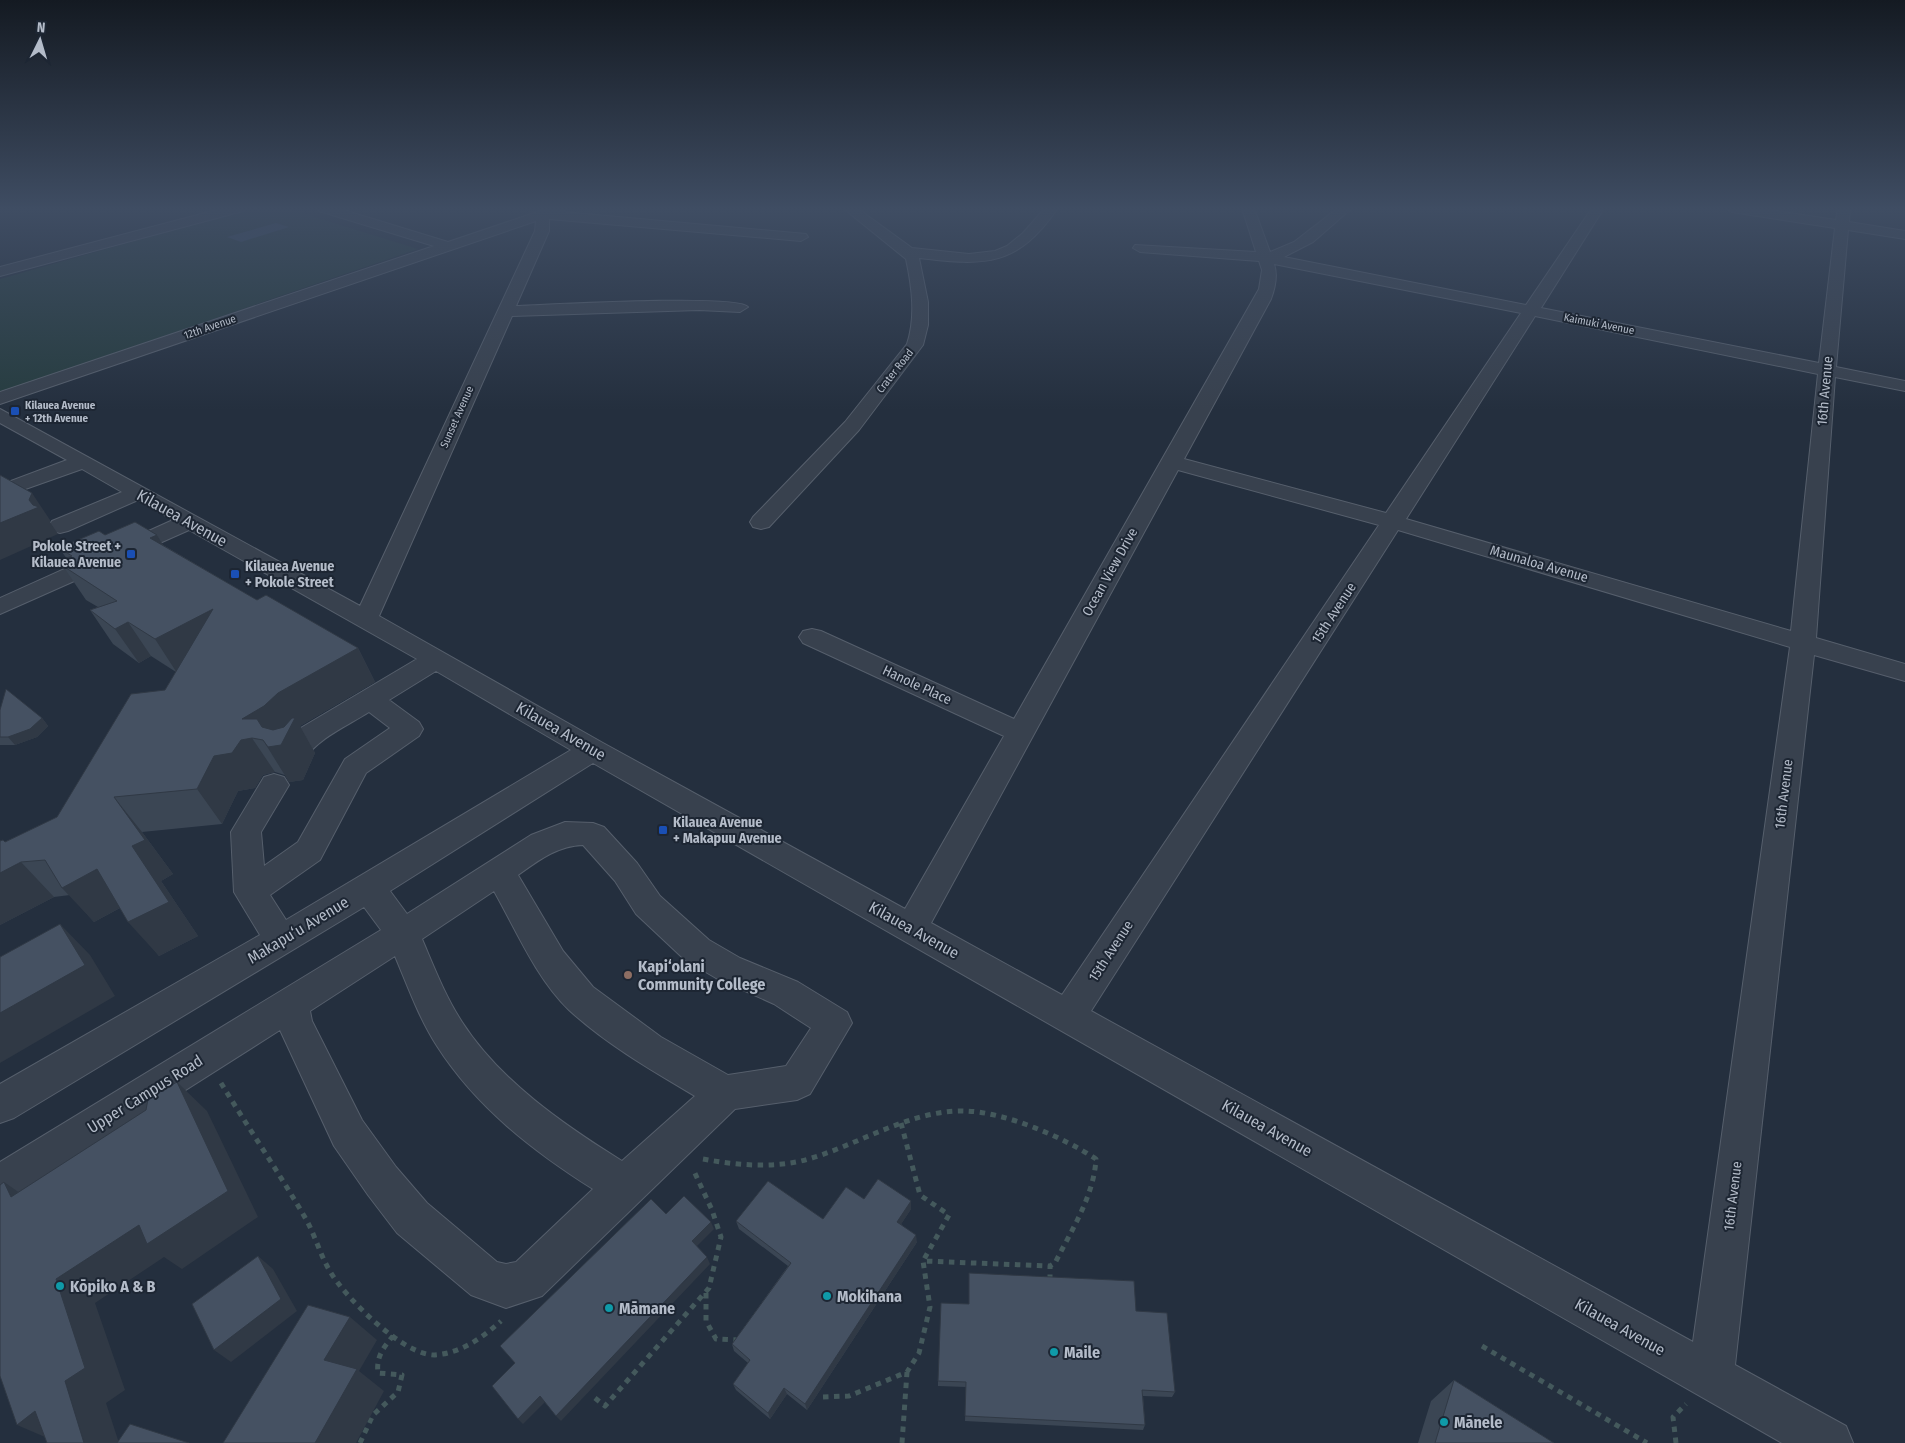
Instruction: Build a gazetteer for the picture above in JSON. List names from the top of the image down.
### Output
{
  "streets": {
    "street": [
      "Kaimuki Avenue",
      "12th Avenue",
      "Crater Road",
      "16th Avenue",
      "Sunset Avenue",
      "Kilauea Avenue",
      "Maunaloa Avenue",
      "Ocean View Drive",
      "15th Avenue",
      "Hanole Place",
      "Makapu‘u Avenue",
      "Upper Campus Road"
    ]
  },
  "crossings": [
    ["Kaimuki Avenue", "16th Avenue"],
    ["Kaimuki Avenue", "15th Avenue"],
    ["16th Avenue", "Kilauea Avenue"],
    ["16th Avenue", "Maunaloa Avenue"],
    ["Sunset Avenue", "Kilauea Avenue"],
    ["Kilauea Avenue", "Ocean View Drive"],
    ["Kilauea Avenue", "15th Avenue"],
    ["Kilauea Avenue", "Makapu‘u Avenue"],
    ["Maunaloa Avenue", "Ocean View Drive"],
    ["Maunaloa Avenue", "15th Avenue"],
    ["Ocean View Drive", "Hanole Place"]
  ],
  "places": {
    "transit": [
      "Kilauea Avenue + 12th Avenue",
      "Pokole Street + Kilauea Avenue",
      "Kilauea Avenue + Pokole Street",
      "Kilauea Avenue + Makapuu Avenue"
    ],
    "other": [
      "Kapi‘olani Community College",
      "Kōpiko A & B",
      "Mokihana",
      "Māmane",
      "Maile",
      "Mānele"
    ]
  },
  "north": "top"
}
